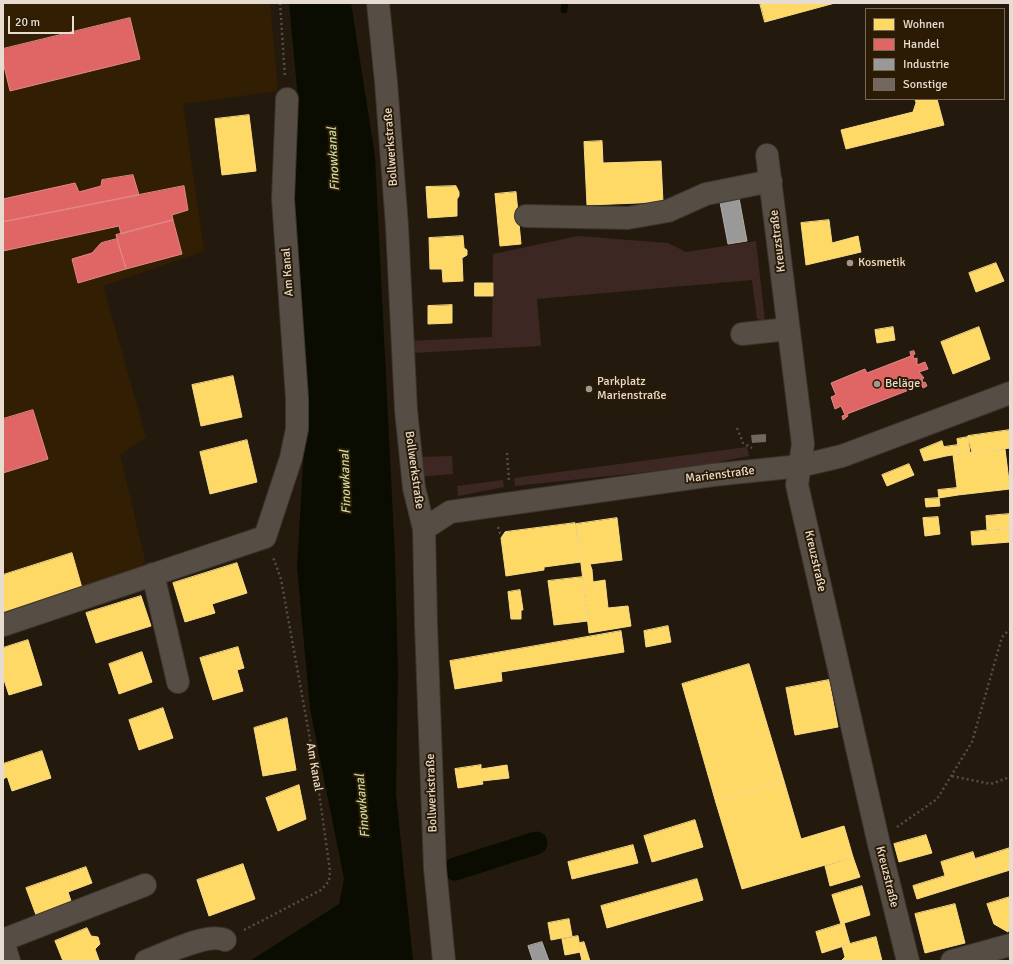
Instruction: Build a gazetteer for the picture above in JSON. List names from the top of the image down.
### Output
{
  "streets": {
    "street": [
      "Bollwerkstraße",
      "Kreuzstraße",
      "Am Kanal",
      "Marienstraße"
    ]
  },
  "crossings": [
    ["Bollwerkstraße", "Marienstraße"],
    ["Kreuzstraße", "Marienstraße"]
  ],
  "water": ["Finowkanal"],
  "places": ["Kosmetik", "Beläge", "Parkplatz Marienstraße"],
  "legend": [
    "Wohnen",
    "Handel",
    "Industrie",
    "Sonstige"
  ],
  "scale_bar": "20 m"
}
